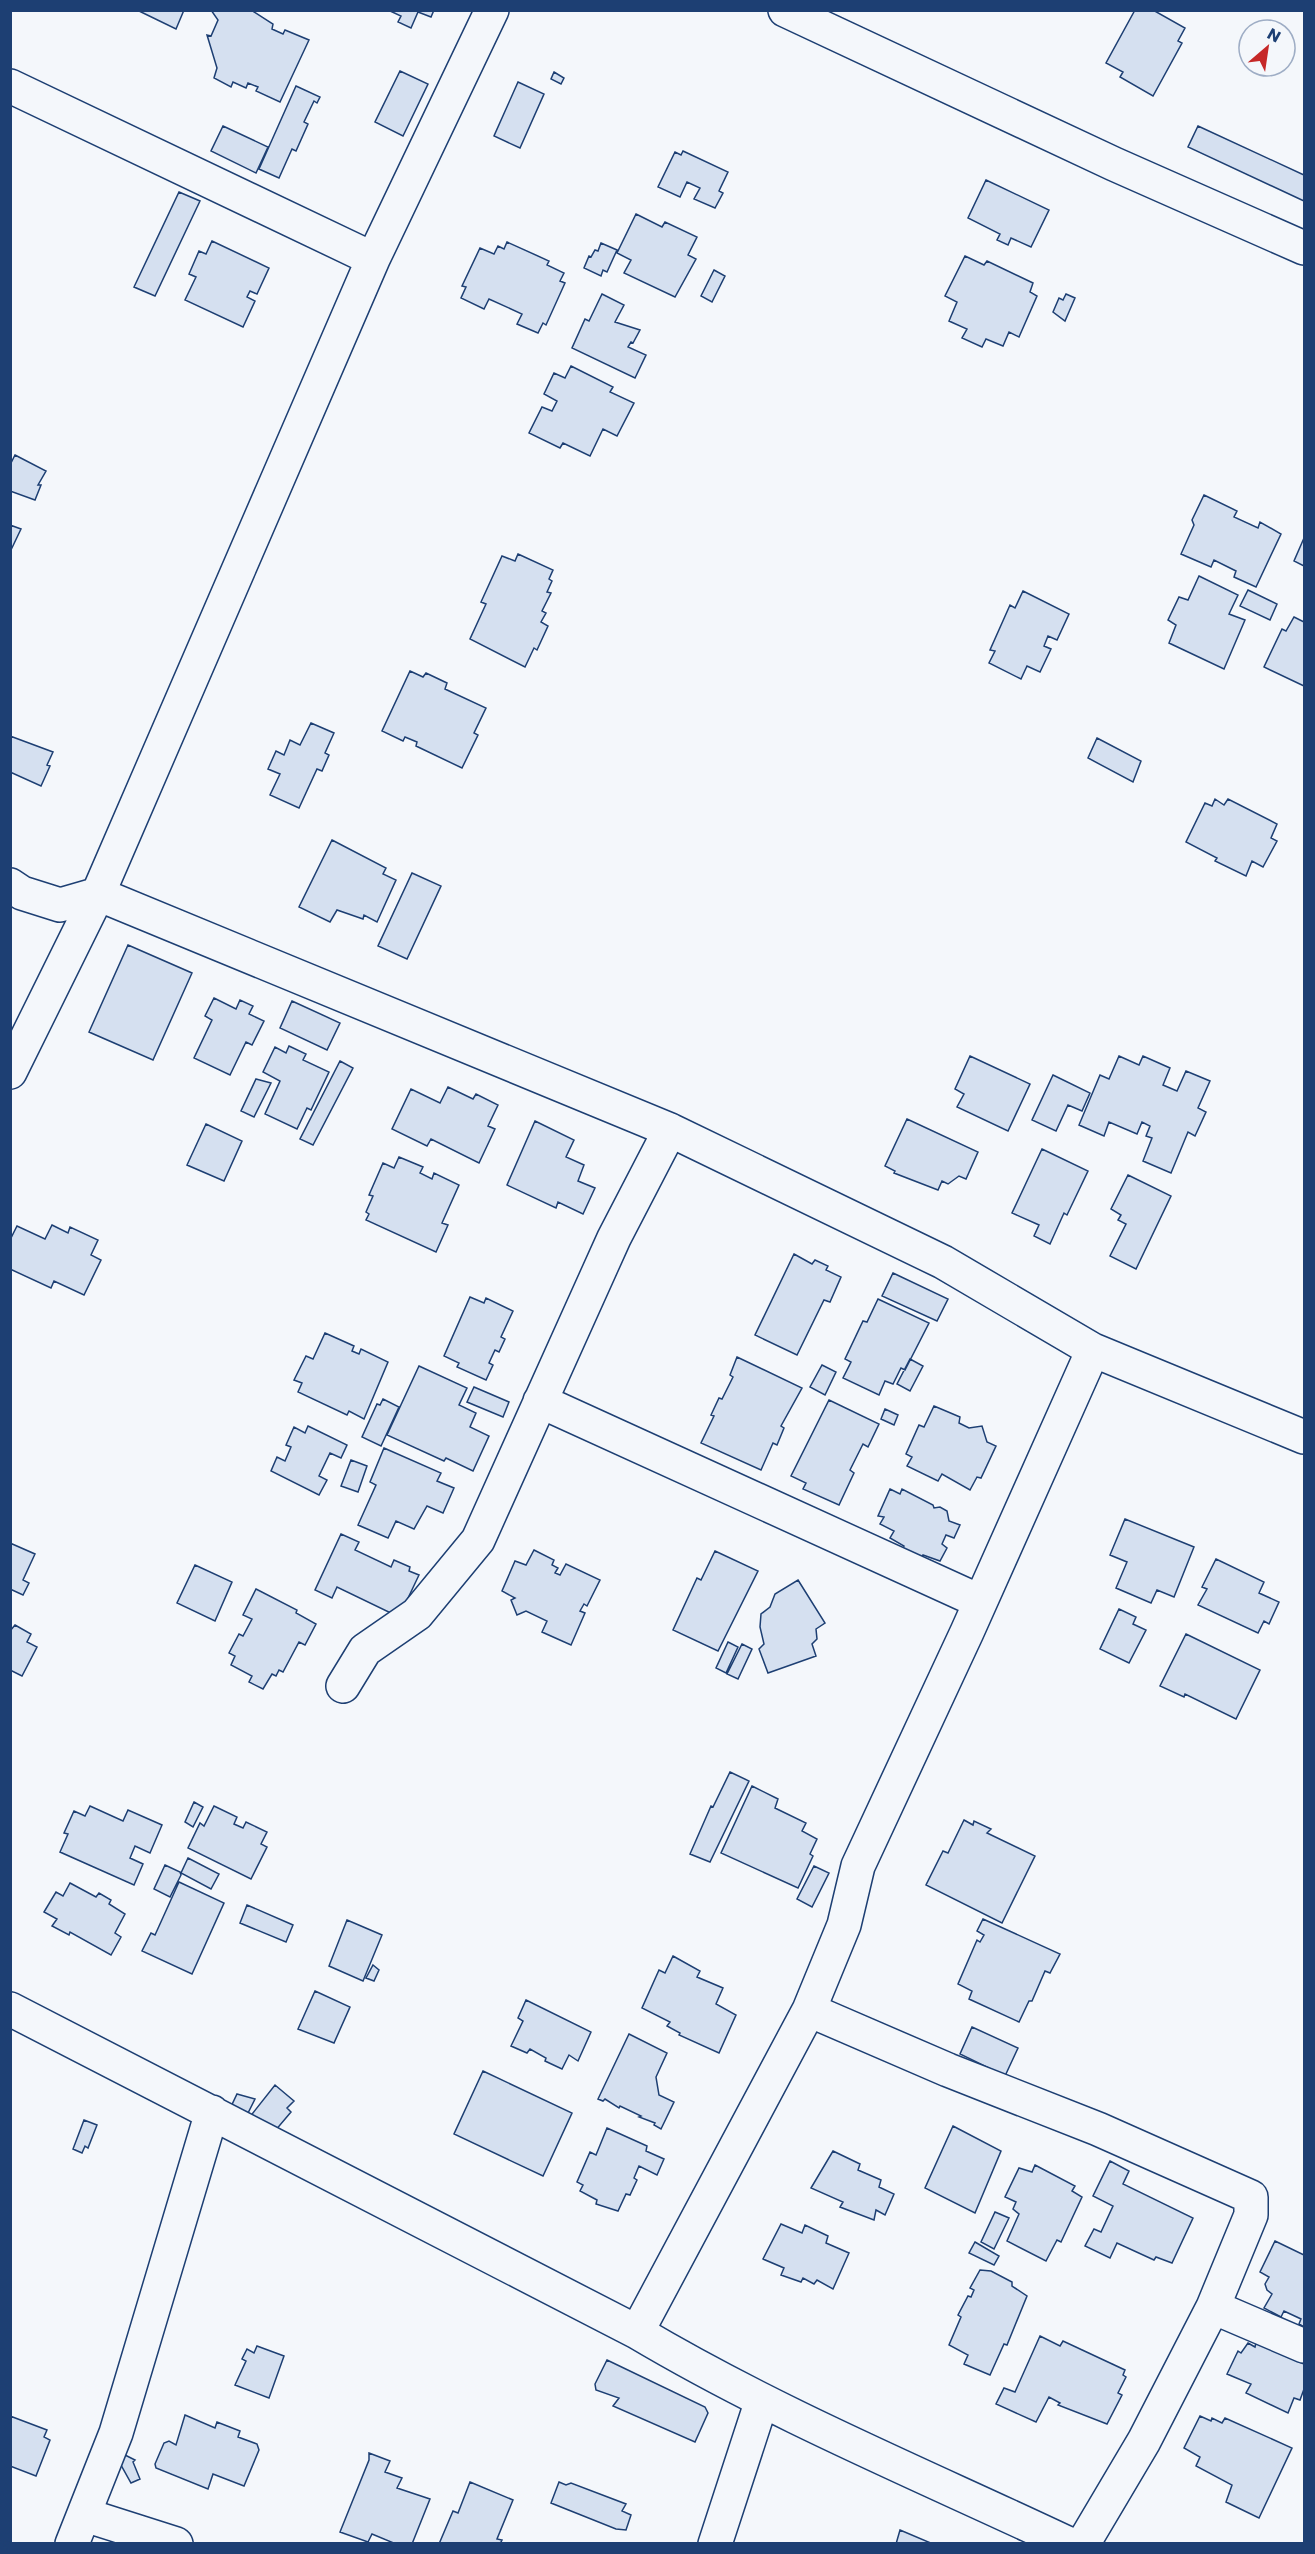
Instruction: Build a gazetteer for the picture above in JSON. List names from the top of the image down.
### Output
{
  "north": "top right"
}
